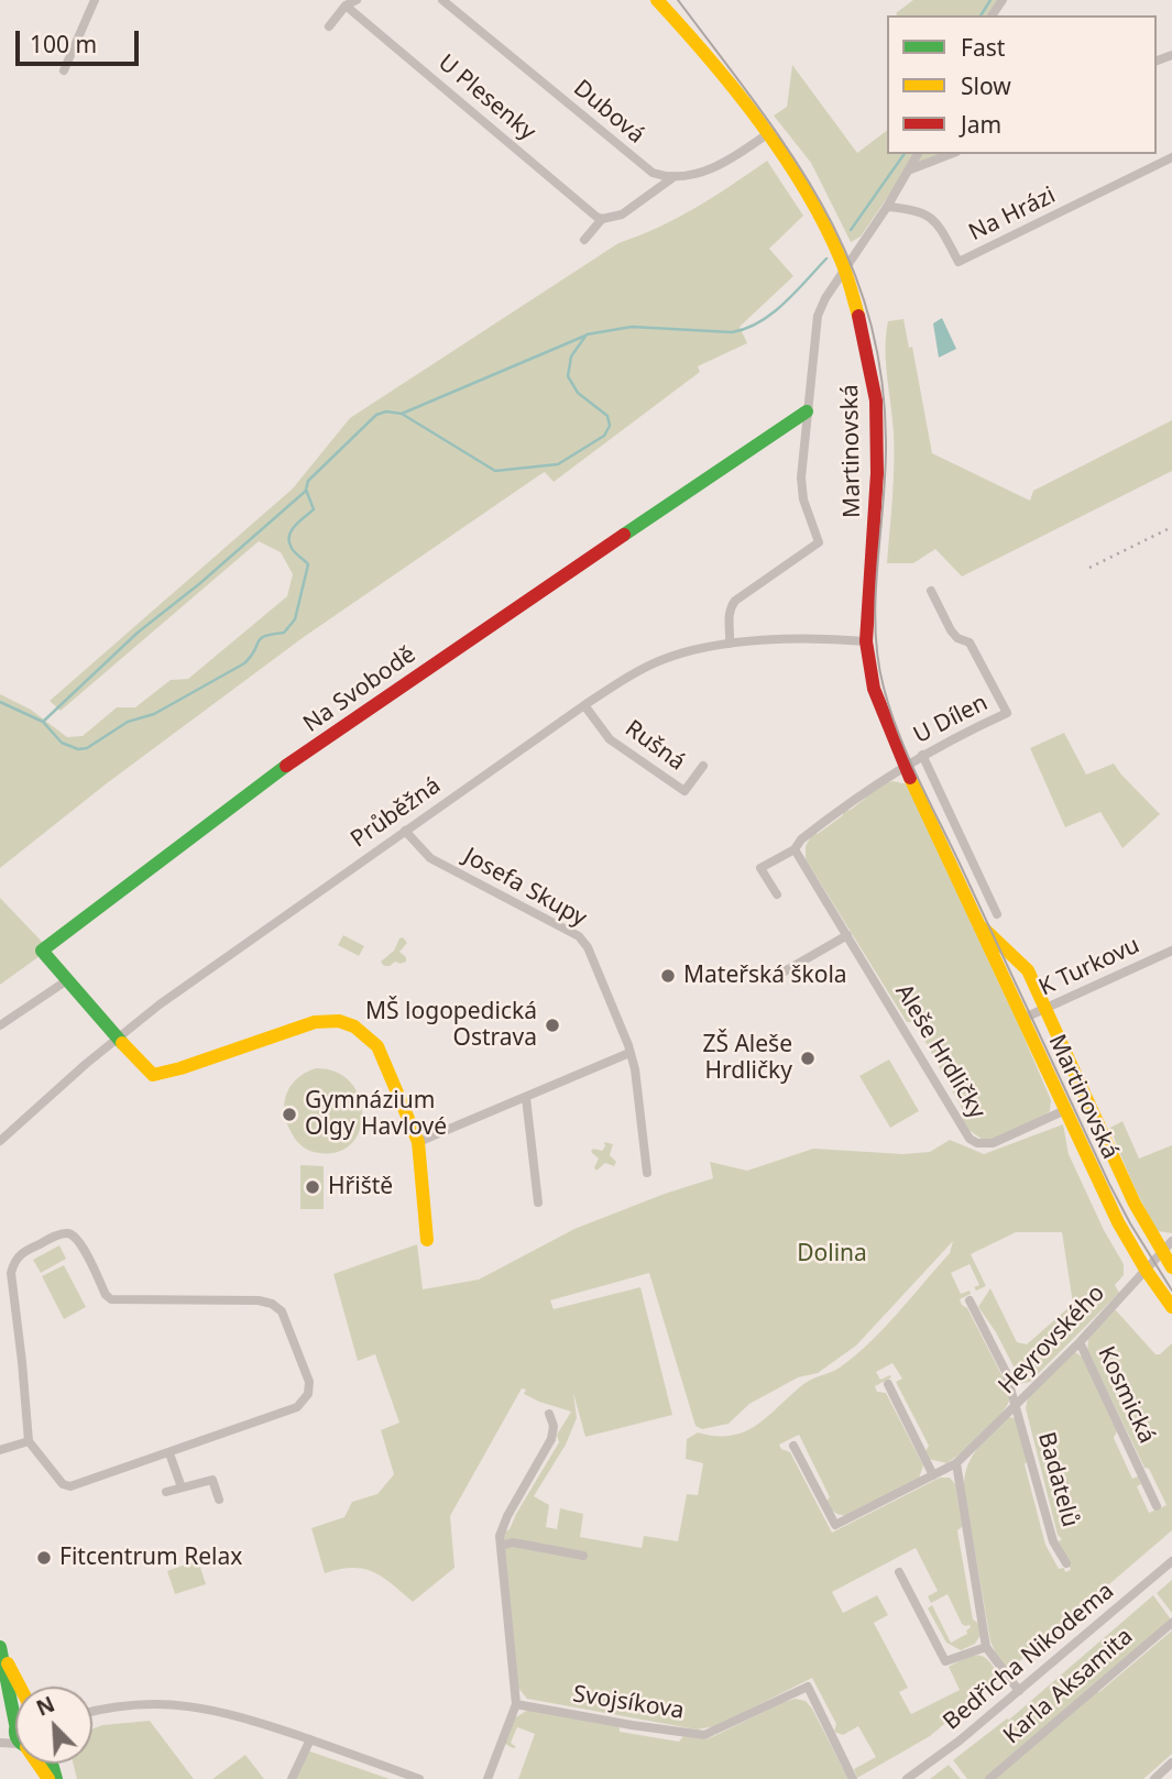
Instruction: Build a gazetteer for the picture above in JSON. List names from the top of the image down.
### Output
{
  "streets": {
    "street": [
      "U Plesenky",
      "Dubová",
      "Na Hrázi",
      "Martinovská",
      "Na Svobodě",
      "U Dílen",
      "Rušná",
      "Průběžná",
      "Josefa Skupy",
      "K Turkovu",
      "Aleše Hrdličky",
      "Heyrovského",
      "Kosmická",
      "Badatelů",
      "Bedřicha Nikodema",
      "Karla Aksamita",
      "Svojsíkova"
    ]
  },
  "crossings": [
    ["Martinovská", "U Dílen"],
    ["Martinovská", "Průběžná"],
    ["Martinovská", "K Turkovu"],
    ["Martinovská", "Aleše Hrdličky"],
    ["Martinovská", "Heyrovského"],
    ["Na Svobodě", "Průběžná"],
    ["Rušná", "Průběžná"],
    ["Průběžná", "Josefa Skupy"],
    ["Heyrovského", "Kosmická"],
    ["Heyrovského", "Badatelů"]
  ],
  "parks": ["Dolina"],
  "places": [
    "Mateřská škola",
    "MŠ logopedická Ostrava",
    "ZŠ Aleše Hrdličky",
    "Gymnázium Olgy Havlové",
    "Hřiště",
    "Fitcentrum Relax"
  ],
  "legend": ["Fast", "Slow", "Jam"],
  "scale_bar": "100 m",
  "north": "top left"
}
